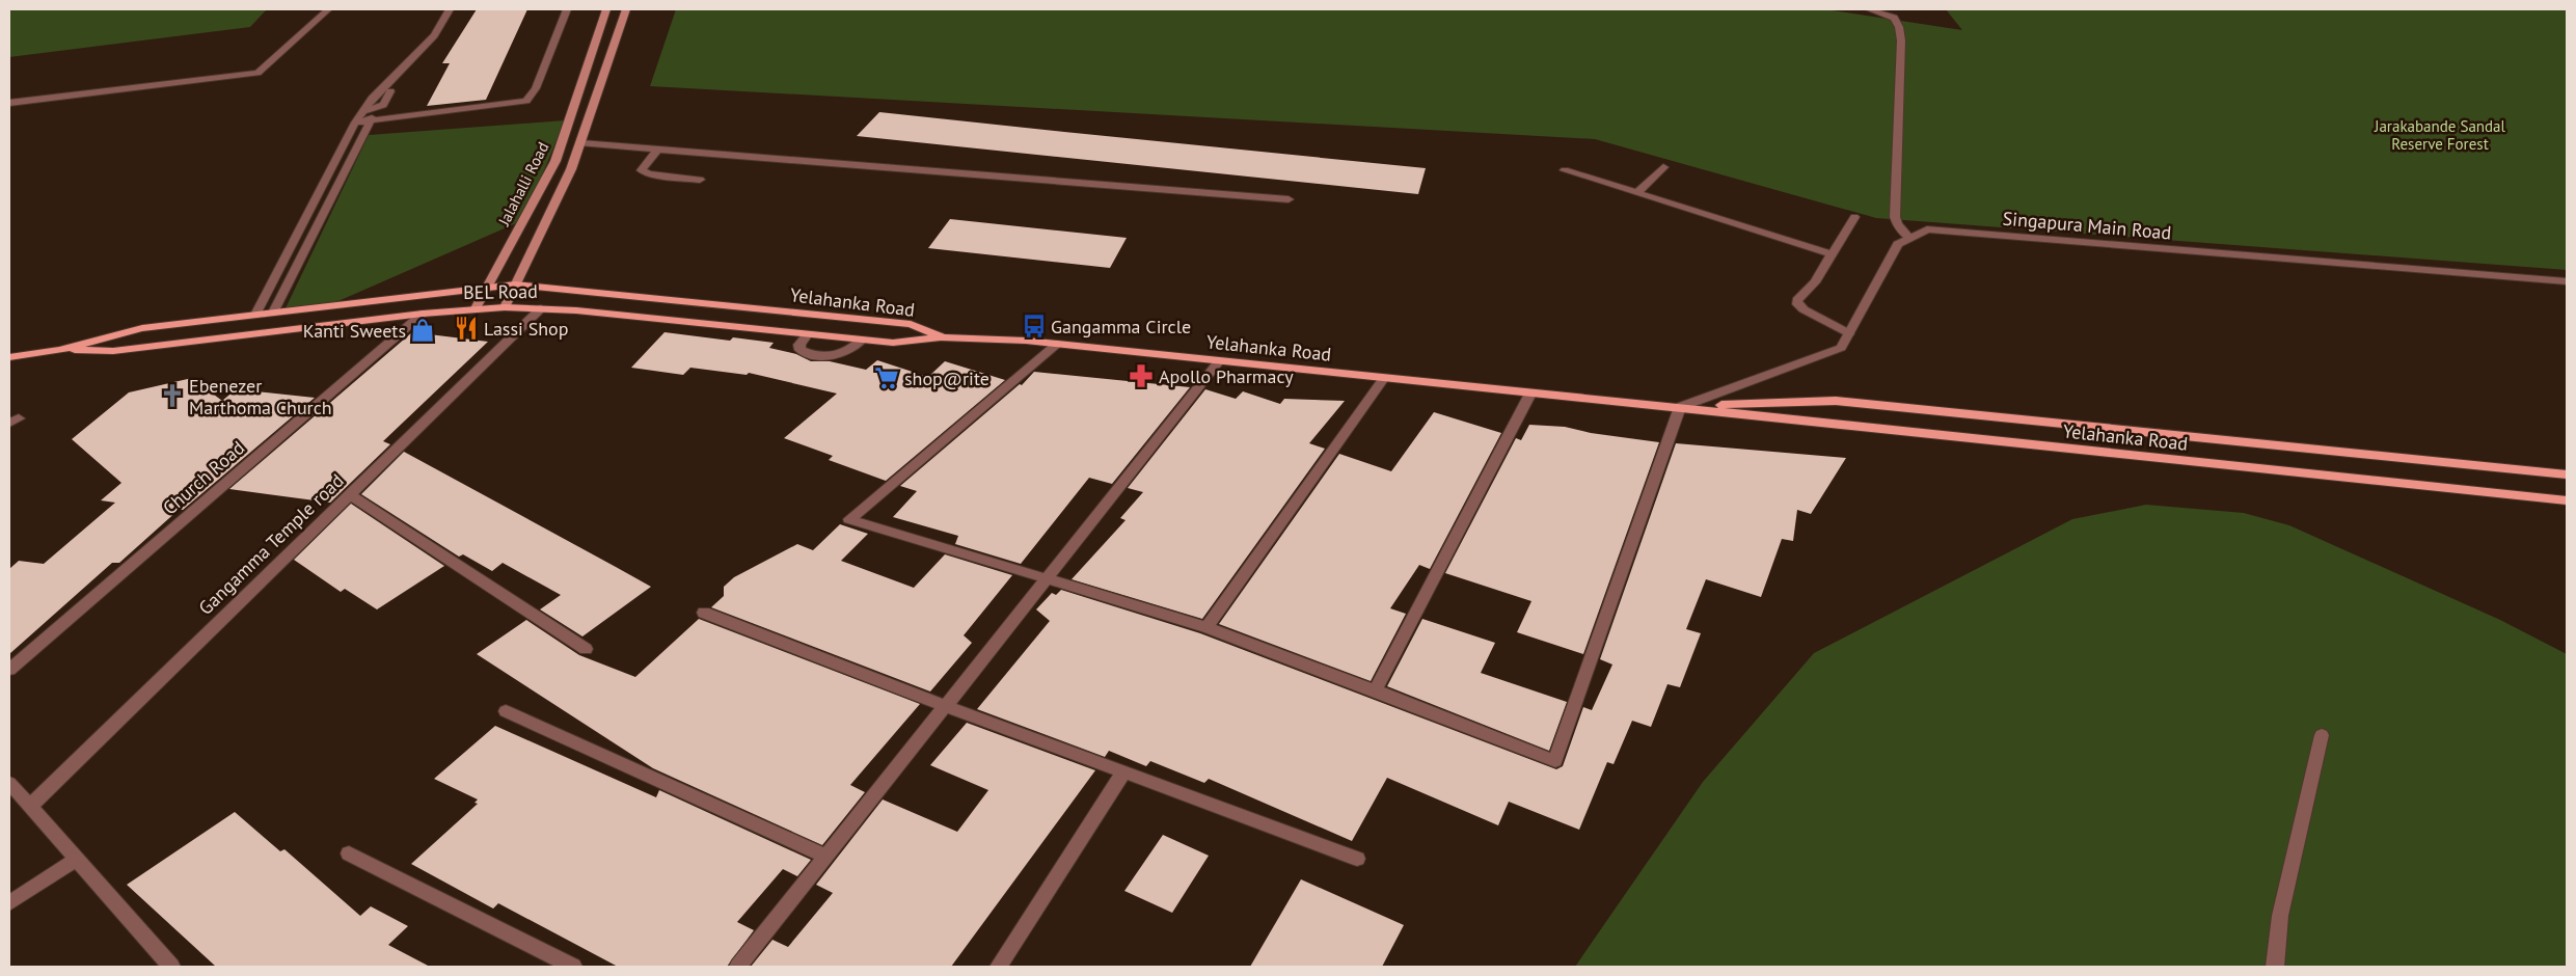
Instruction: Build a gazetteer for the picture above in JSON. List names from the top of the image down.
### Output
{
  "streets": {
    "main road": ["Jalahalli Road", "BEL Road", "Yelahanka Road"],
    "street": ["Singapura Main Road", "Church Road", "Gangamma Temple road"]
  },
  "crossings": [
    ["Jalahalli Road", "BEL Road"],
    ["Jalahalli Road", "Yelahanka Road"],
    ["Singapura Main Road", "Yelahanka Road"],
    ["BEL Road", "Yelahanka Road"],
    ["BEL Road", "Church Road"],
    ["BEL Road", "Gangamma Temple road"]
  ],
  "parks": ["Jarakabande Sandal Reserve Forest"],
  "places": {
    "bus stop": ["Gangamma Circle"],
    "restaurant": ["Lassi Shop"],
    "shop": ["Kanti Sweets"],
    "pharmacy": ["Apollo Pharmacy"],
    "supermarket": ["shop@rite"],
    "church": ["Ebenezer Marthoma Church"]
  }
}
